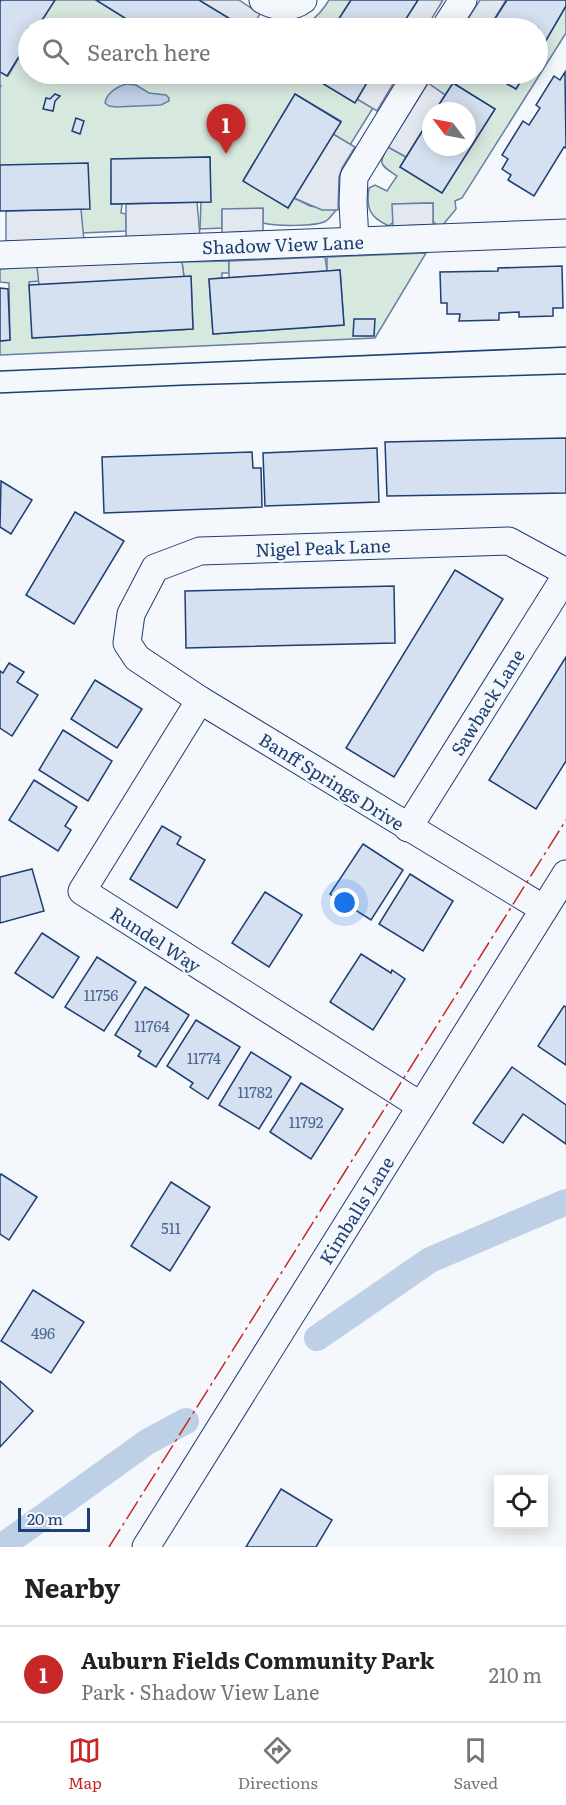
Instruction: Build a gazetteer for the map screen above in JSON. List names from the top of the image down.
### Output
{
  "streets": {
    "street": [
      "Shadow View Lane",
      "Nigel Peak Lane",
      "Sawback Lane",
      "Banff Springs Drive",
      "Rundel Way",
      "Kimballs Lane"
    ]
  },
  "crossings": [
    ["Nigel Peak Lane", "Sawback Lane"],
    ["Nigel Peak Lane", "Banff Springs Drive"],
    ["Sawback Lane", "Banff Springs Drive"],
    ["Banff Springs Drive", "Rundel Way"],
    ["Banff Springs Drive", "Kimballs Lane"],
    ["Rundel Way", "Kimballs Lane"]
  ],
  "house_numbers": [
    "11756",
    "11764",
    "11774",
    "11782",
    "11792",
    "511",
    "496"
  ],
  "scale_bar": "20 m",
  "north": "top left",
  "page": {
    "search": "Search here",
    "pins": "1",
    "scale": "20 m",
    "heading": "Nearby",
    "list": [
      {
        "mark": "1",
        "name": "Auburn Fields Community Park",
        "note": "Park · Shadow View Lane",
        "value": "210 m"
      }
    ],
    "nav": ["Map", "Directions", "Saved"]
  }
}
